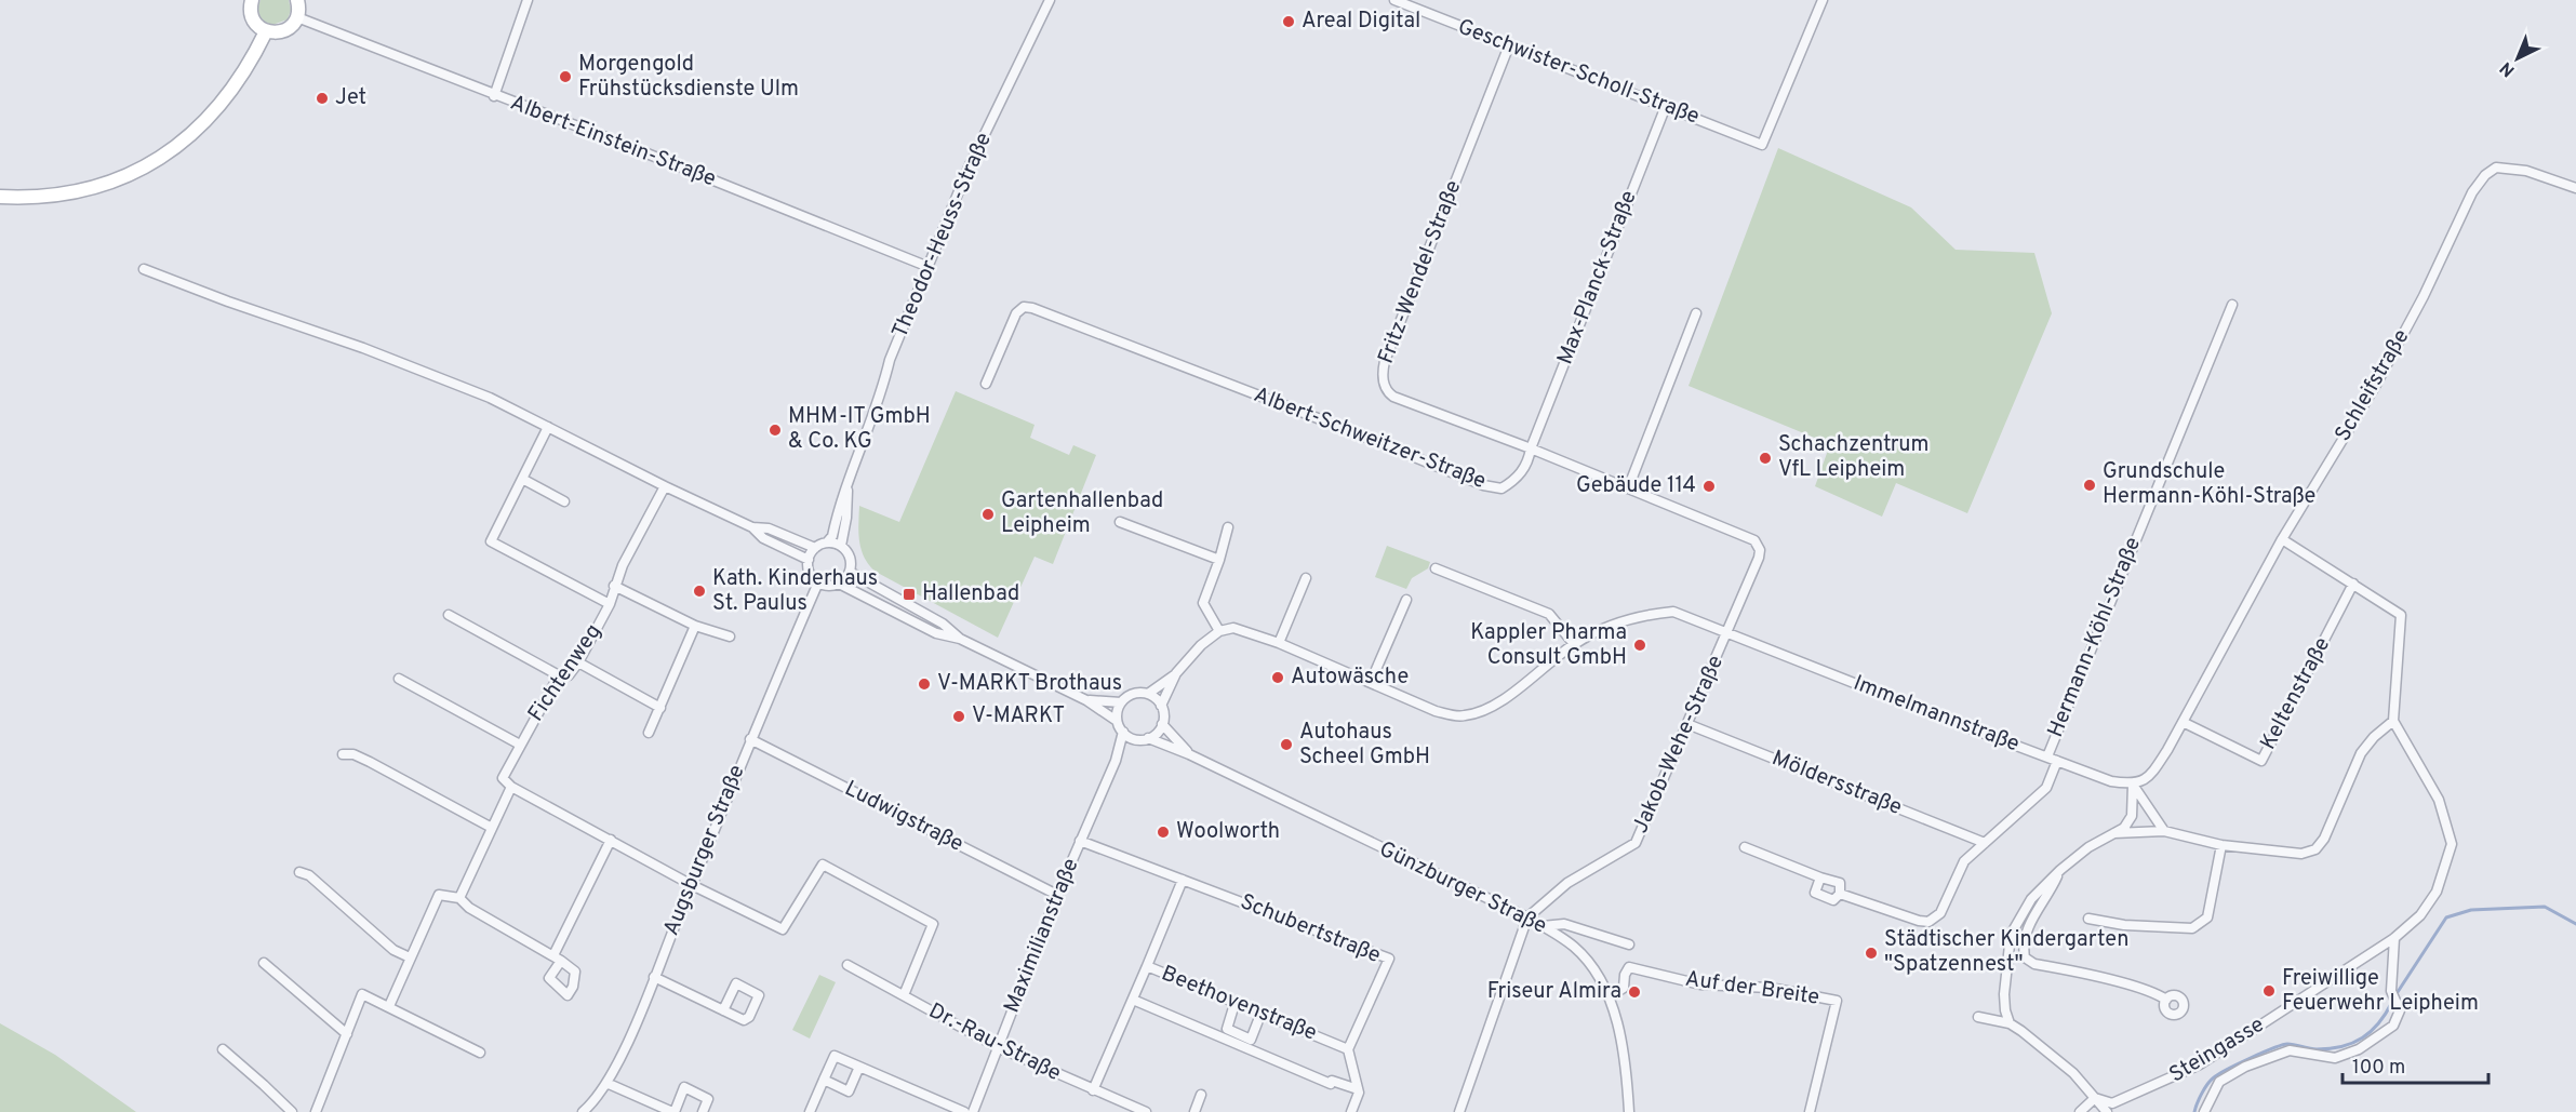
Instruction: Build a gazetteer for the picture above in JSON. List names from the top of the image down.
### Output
{
  "streets": {
    "street": [
      "Geschwister-Scholl-Straße",
      "Albert-Einstein-Straße",
      "Theodor-Heuss-Straße",
      "Fritz-Wendel-Straße",
      "Max-Planck-Straße",
      "Schleifstraße",
      "Albert-Schweitzer-Straße",
      "Hermann-Köhl-Straße",
      "Fichtenweg",
      "Keltenstraße",
      "Immelmannstraße",
      "Jakob-Wehe-Straße",
      "Möldersstraße",
      "Ludwigstraße",
      "Augsburger Straße",
      "Günzburger Straße",
      "Schubertstraße",
      "Maximilianstraße",
      "Auf der Breite",
      "Beethovenstraße",
      "Dr.-Rau-Straße",
      "Steingasse"
    ]
  },
  "crossings": [
    ["Geschwister-Scholl-Straße", "Fritz-Wendel-Straße"],
    ["Geschwister-Scholl-Straße", "Max-Planck-Straße"],
    ["Albert-Einstein-Straße", "Theodor-Heuss-Straße"],
    ["Theodor-Heuss-Straße", "Augsburger Straße"],
    ["Fritz-Wendel-Straße", "Max-Planck-Straße"],
    ["Fritz-Wendel-Straße", "Albert-Schweitzer-Straße"],
    ["Max-Planck-Straße", "Albert-Schweitzer-Straße"],
    ["Schleifstraße", "Keltenstraße"],
    ["Schleifstraße", "Immelmannstraße"],
    ["Hermann-Köhl-Straße", "Immelmannstraße"],
    ["Hermann-Köhl-Straße", "Möldersstraße"],
    ["Immelmannstraße", "Jakob-Wehe-Straße"],
    ["Jakob-Wehe-Straße", "Möldersstraße"],
    ["Jakob-Wehe-Straße", "Günzburger Straße"],
    ["Ludwigstraße", "Augsburger Straße"],
    ["Ludwigstraße", "Maximilianstraße"],
    ["Günzburger Straße", "Maximilianstraße"],
    ["Günzburger Straße", "Auf der Breite"],
    ["Schubertstraße", "Maximilianstraße"],
    ["Schubertstraße", "Beethovenstraße"],
    ["Maximilianstraße", "Dr.-Rau-Straße"],
    ["Beethovenstraße", "Dr.-Rau-Straße"]
  ],
  "places": {
    "other": [
      "Areal Digital",
      "Morgengold Frühstücksdienste Ulm",
      "Jet",
      "MHM-IT GmbH & Co. KG",
      "Schachzentrum VfL Leipheim",
      "Grundschule Hermann-Köhl-Straße",
      "Gebäude 114",
      "Gartenhallenbad Leipheim",
      "Kath. Kinderhaus St. Paulus",
      "Kappler Pharma Consult GmbH",
      "Autowäsche",
      "V-MARKT Brothaus",
      "V-MARKT",
      "Autohaus Scheel GmbH",
      "Woolworth",
      "Städtischer Kindergarten \"Spatzennest\"",
      "Freiwillige Feuerwehr Leipheim",
      "Friseur Almira"
    ],
    "transit": ["Hallenbad"]
  },
  "scale_bar": "100 m",
  "north": "bottom left"
}
